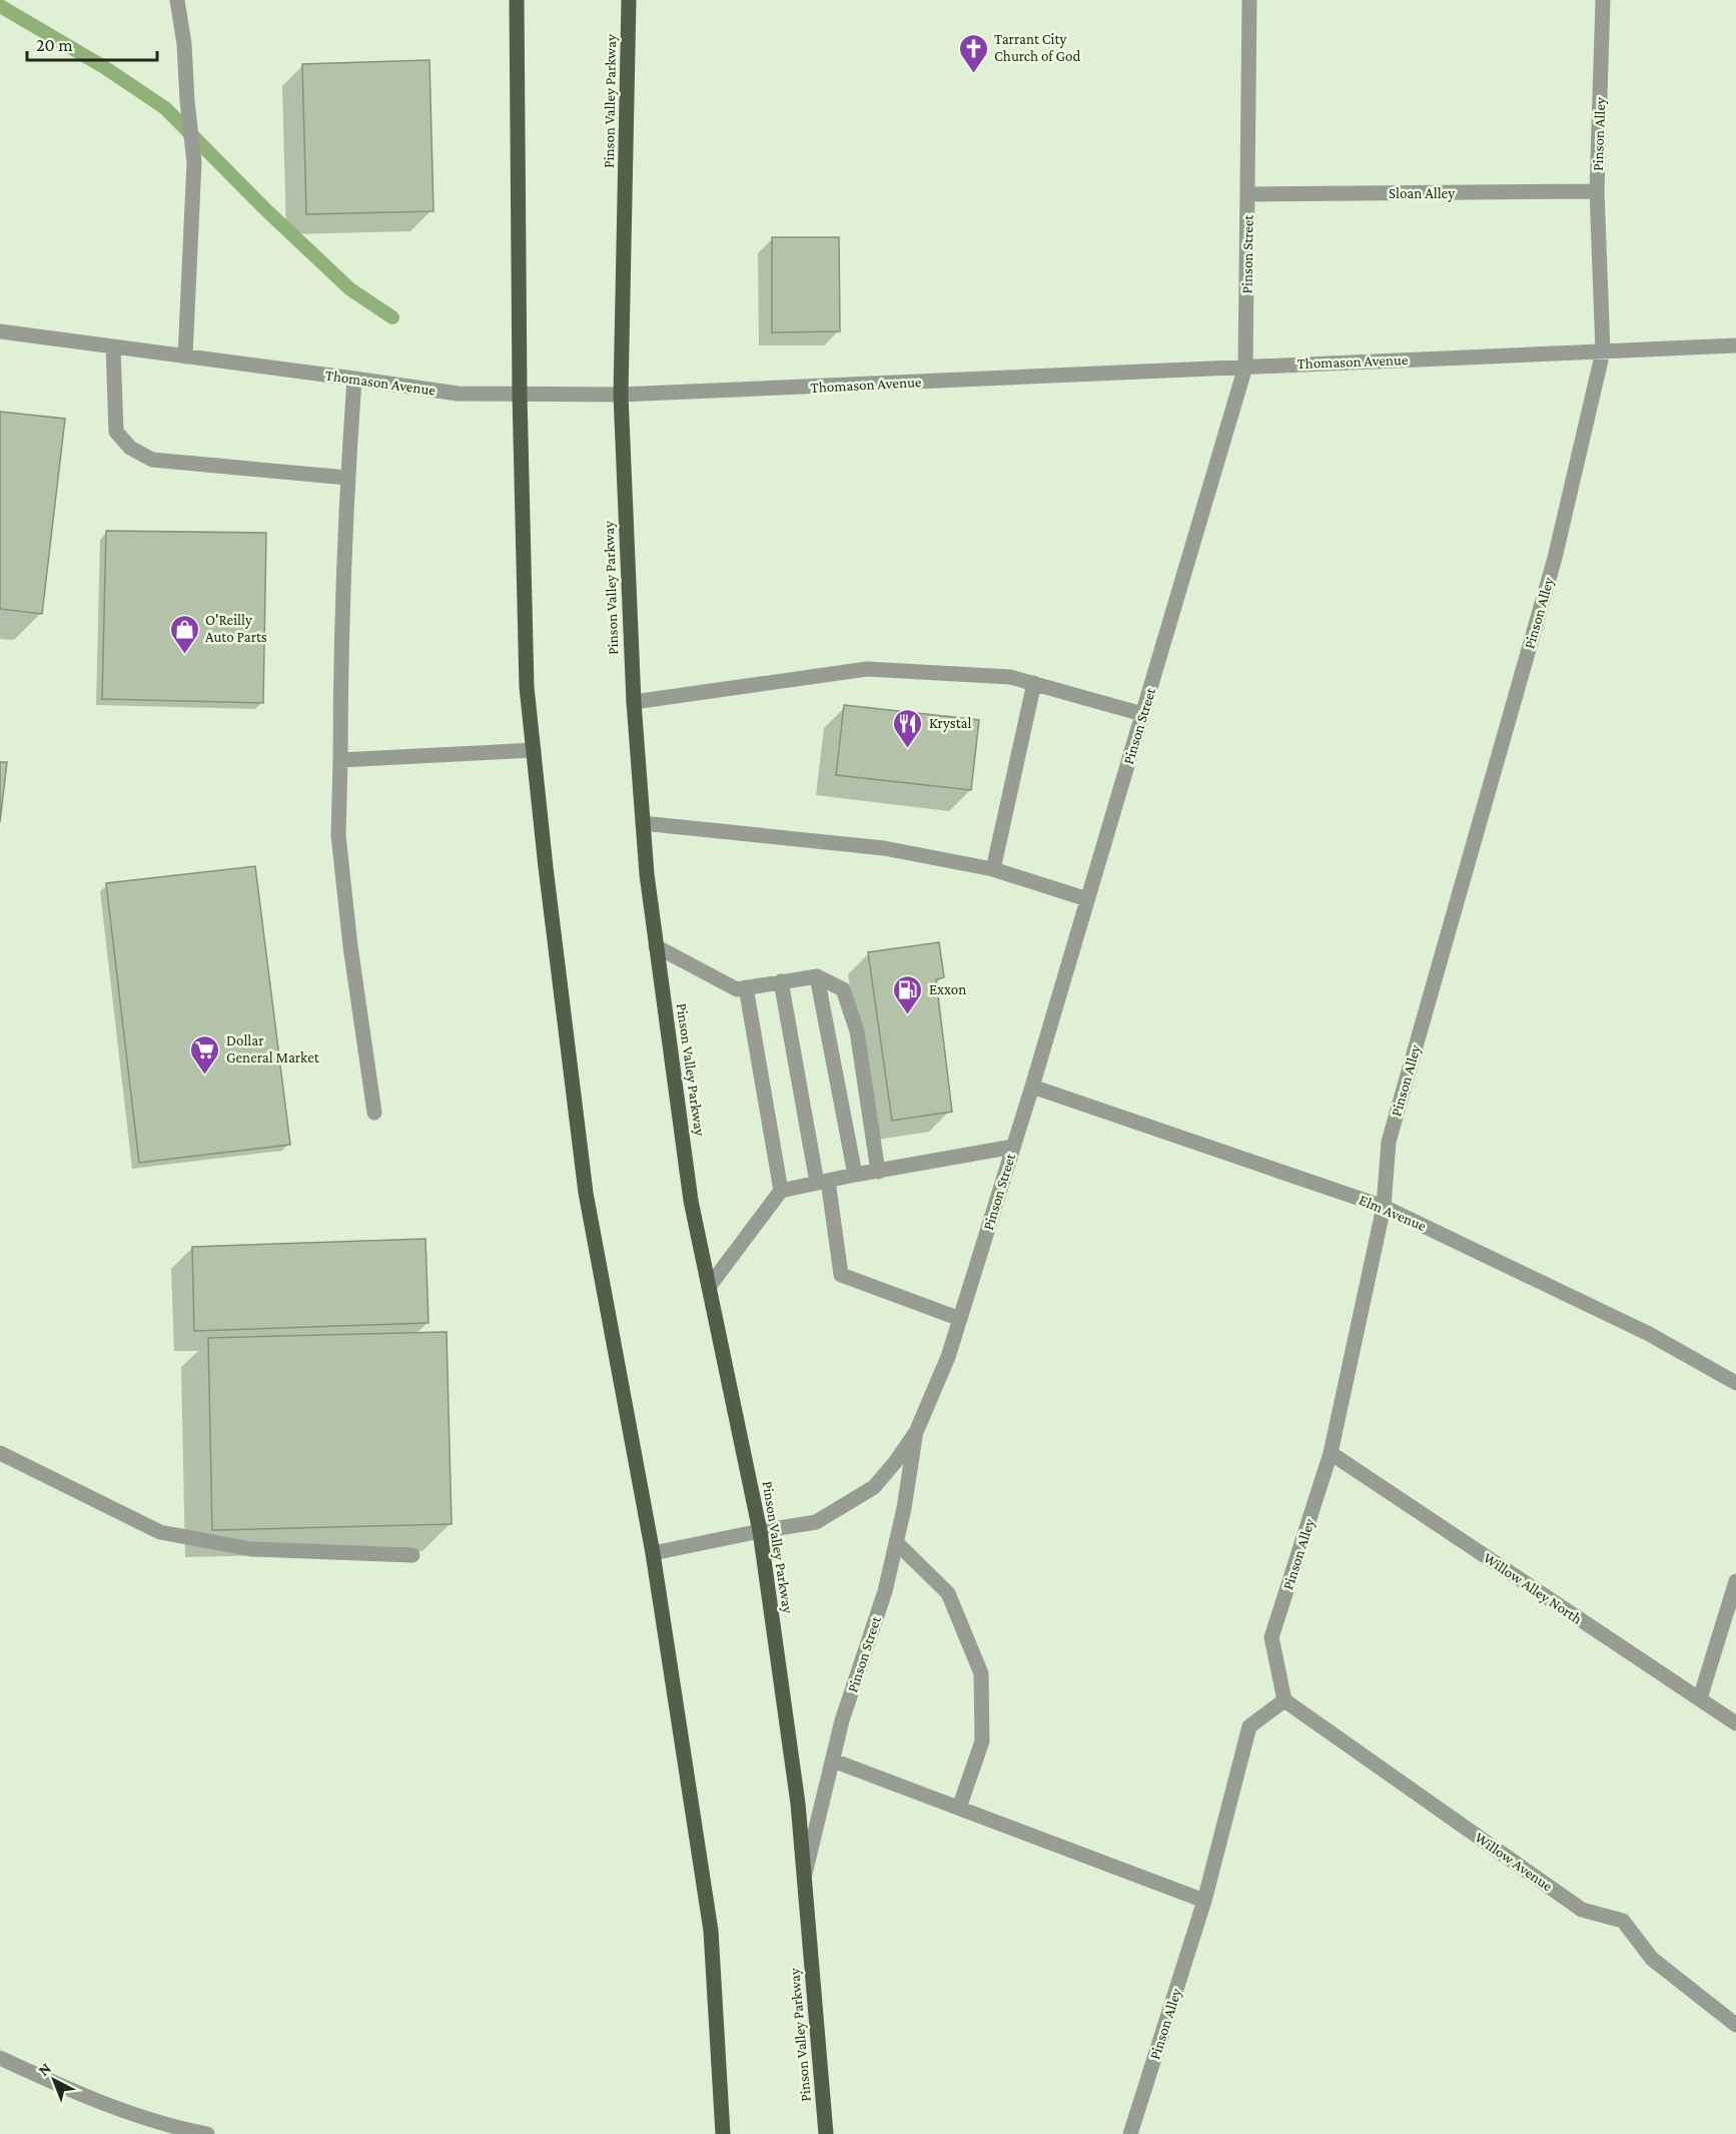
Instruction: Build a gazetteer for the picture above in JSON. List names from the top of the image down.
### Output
{
  "streets": {
    "main road": ["Pinson Valley Parkway"],
    "street": [
      "Pinson Alley",
      "Sloan Alley",
      "Pinson Street",
      "Thomason Avenue",
      "Elm Avenue",
      "Willow Alley North",
      "Willow Avenue"
    ]
  },
  "crossings": [
    ["Pinson Valley Parkway", "Pinson Street"],
    ["Pinson Valley Parkway", "Thomason Avenue"],
    ["Pinson Alley", "Sloan Alley"],
    ["Pinson Alley", "Thomason Avenue"],
    ["Pinson Alley", "Elm Avenue"],
    ["Pinson Alley", "Willow Alley North"],
    ["Pinson Alley", "Willow Avenue"],
    ["Sloan Alley", "Pinson Street"],
    ["Pinson Street", "Thomason Avenue"],
    ["Pinson Street", "Elm Avenue"]
  ],
  "places": {
    "church": ["Tarrant City Church of God"],
    "shop": ["O'Reilly Auto Parts"],
    "restaurant": ["Krystal"],
    "fuel station": ["Exxon"],
    "supermarket": ["Dollar General Market"]
  },
  "scale_bar": "20 m",
  "north": "top left"
}
